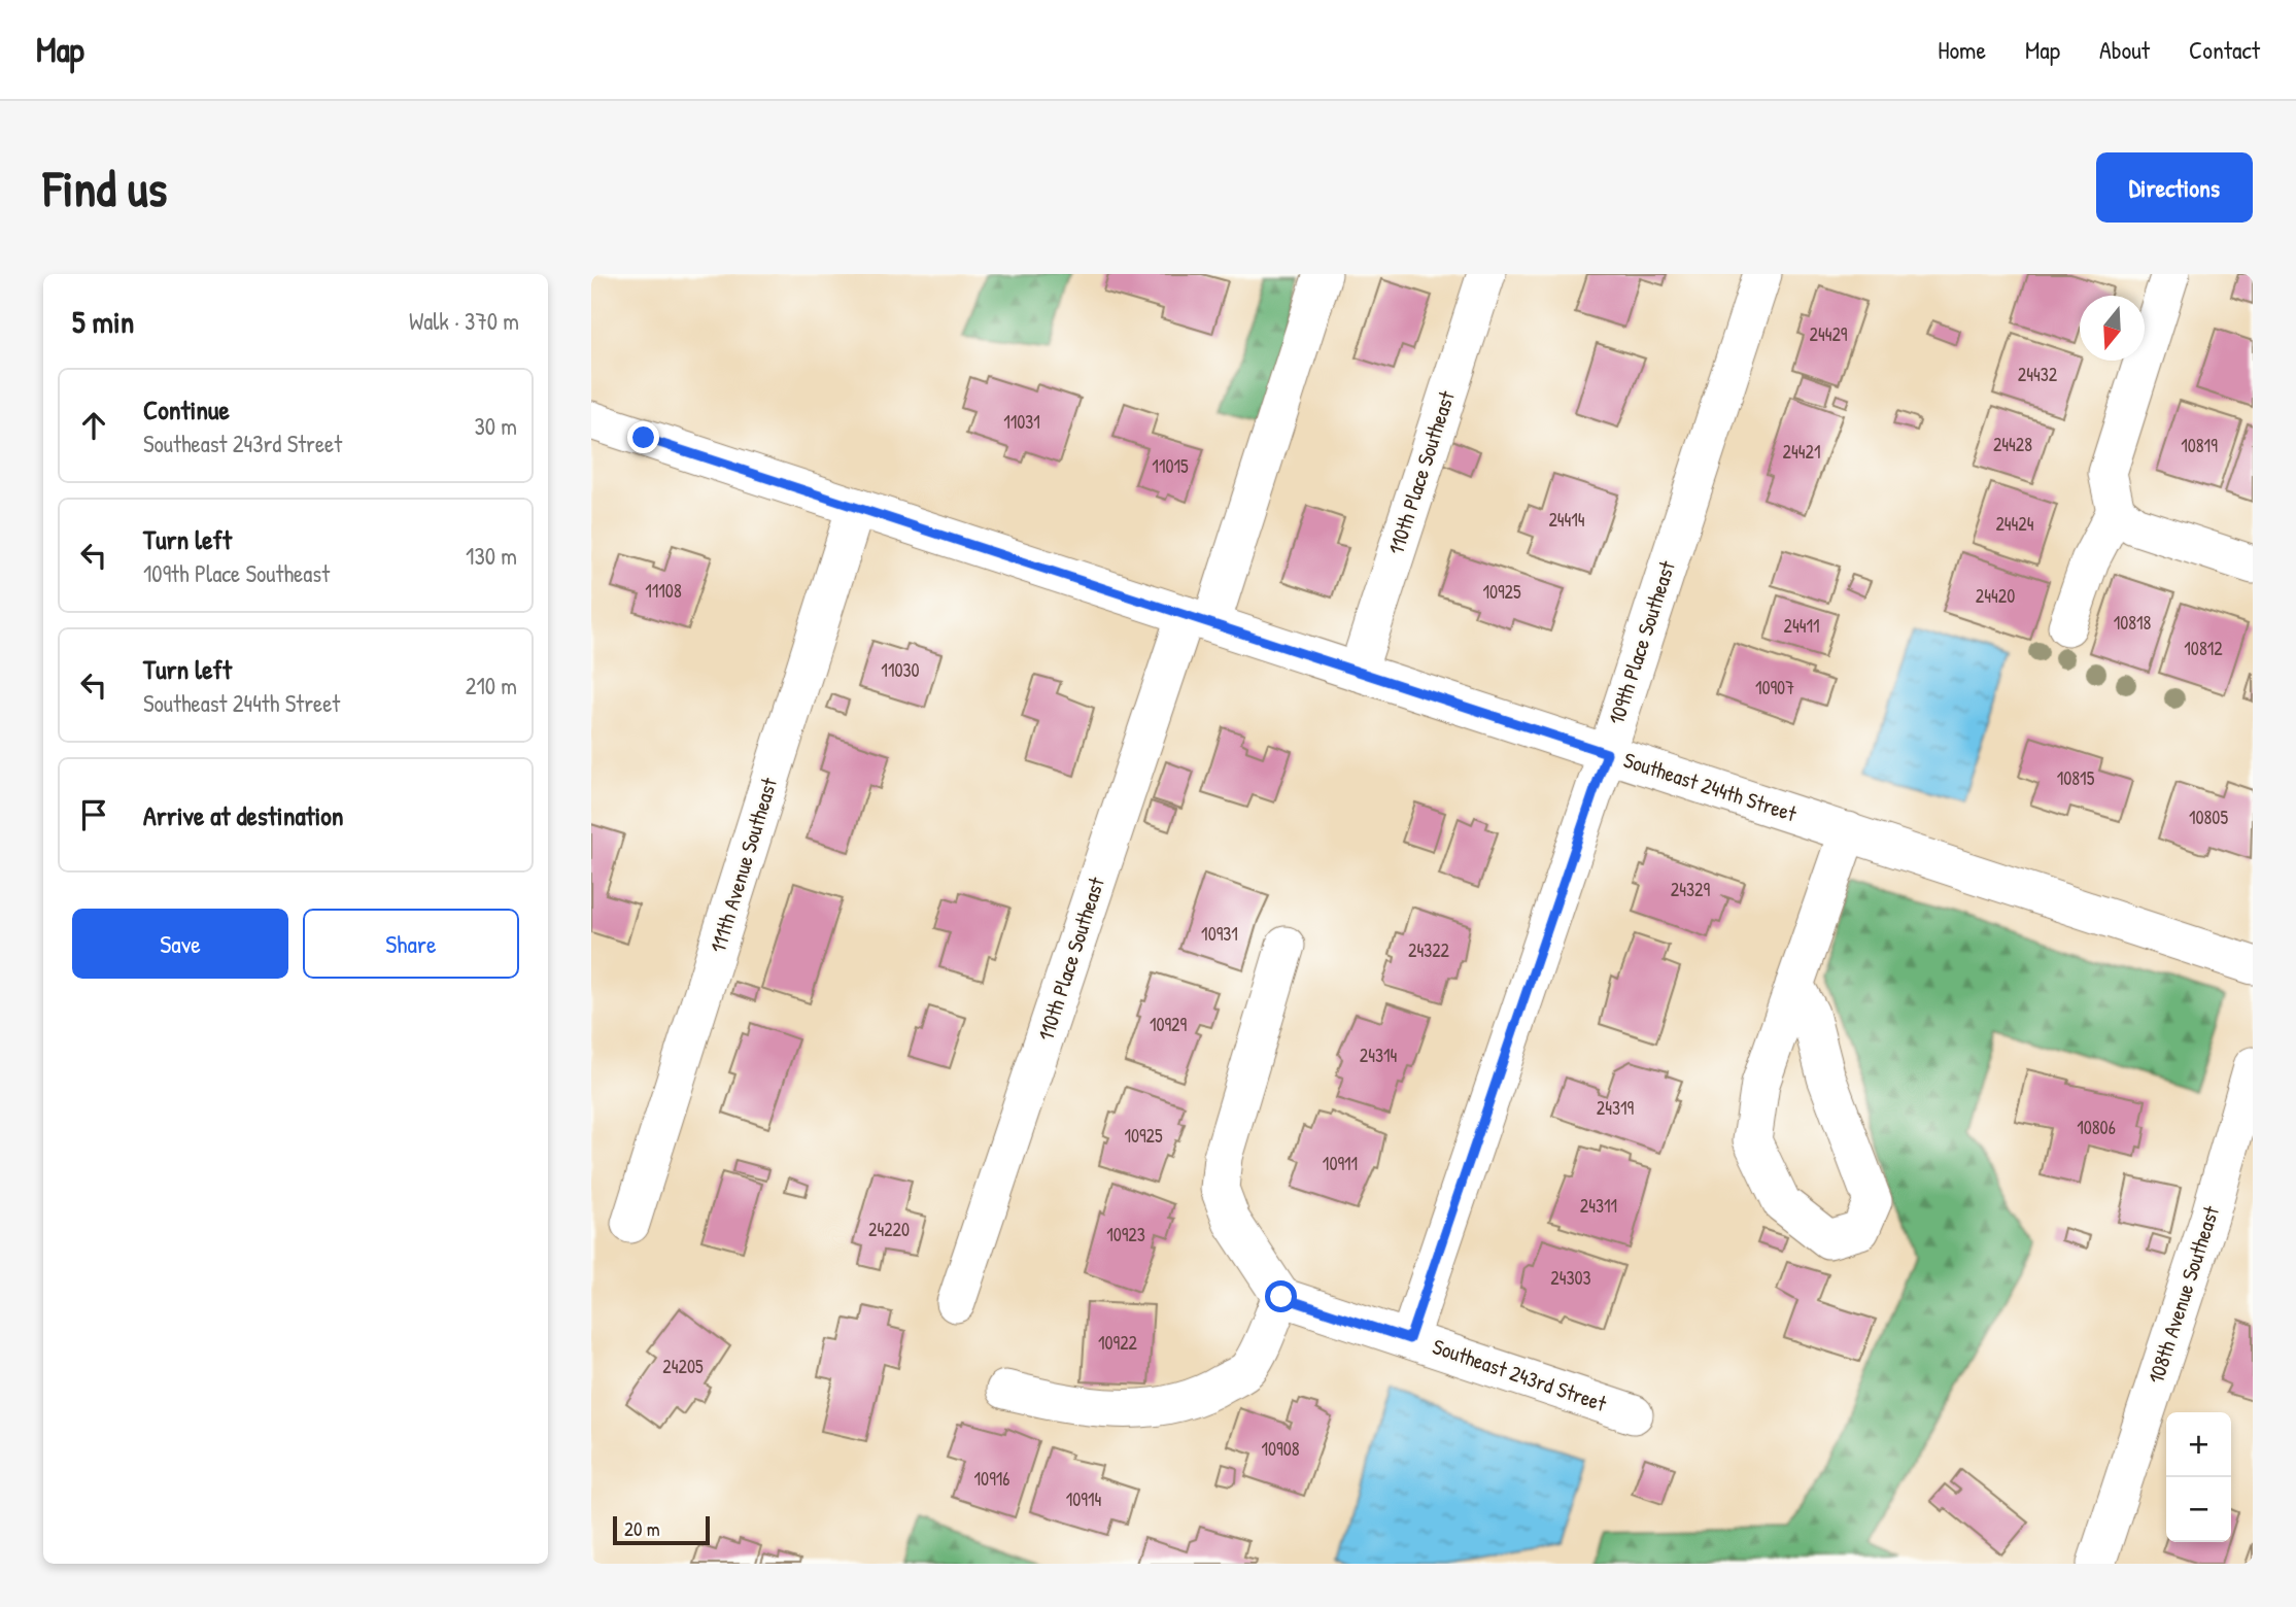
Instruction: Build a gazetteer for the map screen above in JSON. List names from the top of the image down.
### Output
{
  "streets": {
    "street": [
      "110th Place Southeast",
      "109th Place Southeast",
      "Southeast 244th Street",
      "111th Avenue Southeast",
      "108th Avenue Southeast",
      "Southeast 243rd Street"
    ]
  },
  "crossings": [
    ["110th Place Southeast", "Southeast 244th Street"],
    ["109th Place Southeast", "Southeast 244th Street"],
    ["109th Place Southeast", "Southeast 243rd Street"],
    ["Southeast 244th Street", "111th Avenue Southeast"]
  ],
  "house_numbers": [
    "24429",
    "24432",
    "11031",
    "24428",
    "10819",
    "24421",
    "11015",
    "24414",
    "24424",
    "11108",
    "10925",
    "24420",
    "10818",
    "24411",
    "10812",
    "11030",
    "10907",
    "10815",
    "10805",
    "24329",
    "10931",
    "24322",
    "10929",
    "24314",
    "24319",
    "10806",
    "10925",
    "10911",
    "24311",
    "24220",
    "10923",
    "24303",
    "10922",
    "24205",
    "10908",
    "10916",
    "10914"
  ],
  "scale_bar": "20 m",
  "north": "bottom",
  "page": {
    "header": "Map",
    "nav": [
      "Home",
      "Map",
      "About",
      "Contact"
    ],
    "buttons": [
      "Directions",
      ["Save", "Share"]
    ],
    "title": "Find us",
    "heading": ["5 min", "Walk · 370 m"],
    "list": [
      ["Continue", "Southeast 243rd Street", "30 m"],
      ["Turn left", "109th Place Southeast", "130 m"],
      ["Turn left", "Southeast 244th Street", "210 m"],
      "Arrive at destination"
    ],
    "map_buttons": ["+", "−"],
    "scale": "20 m"
  }
}
